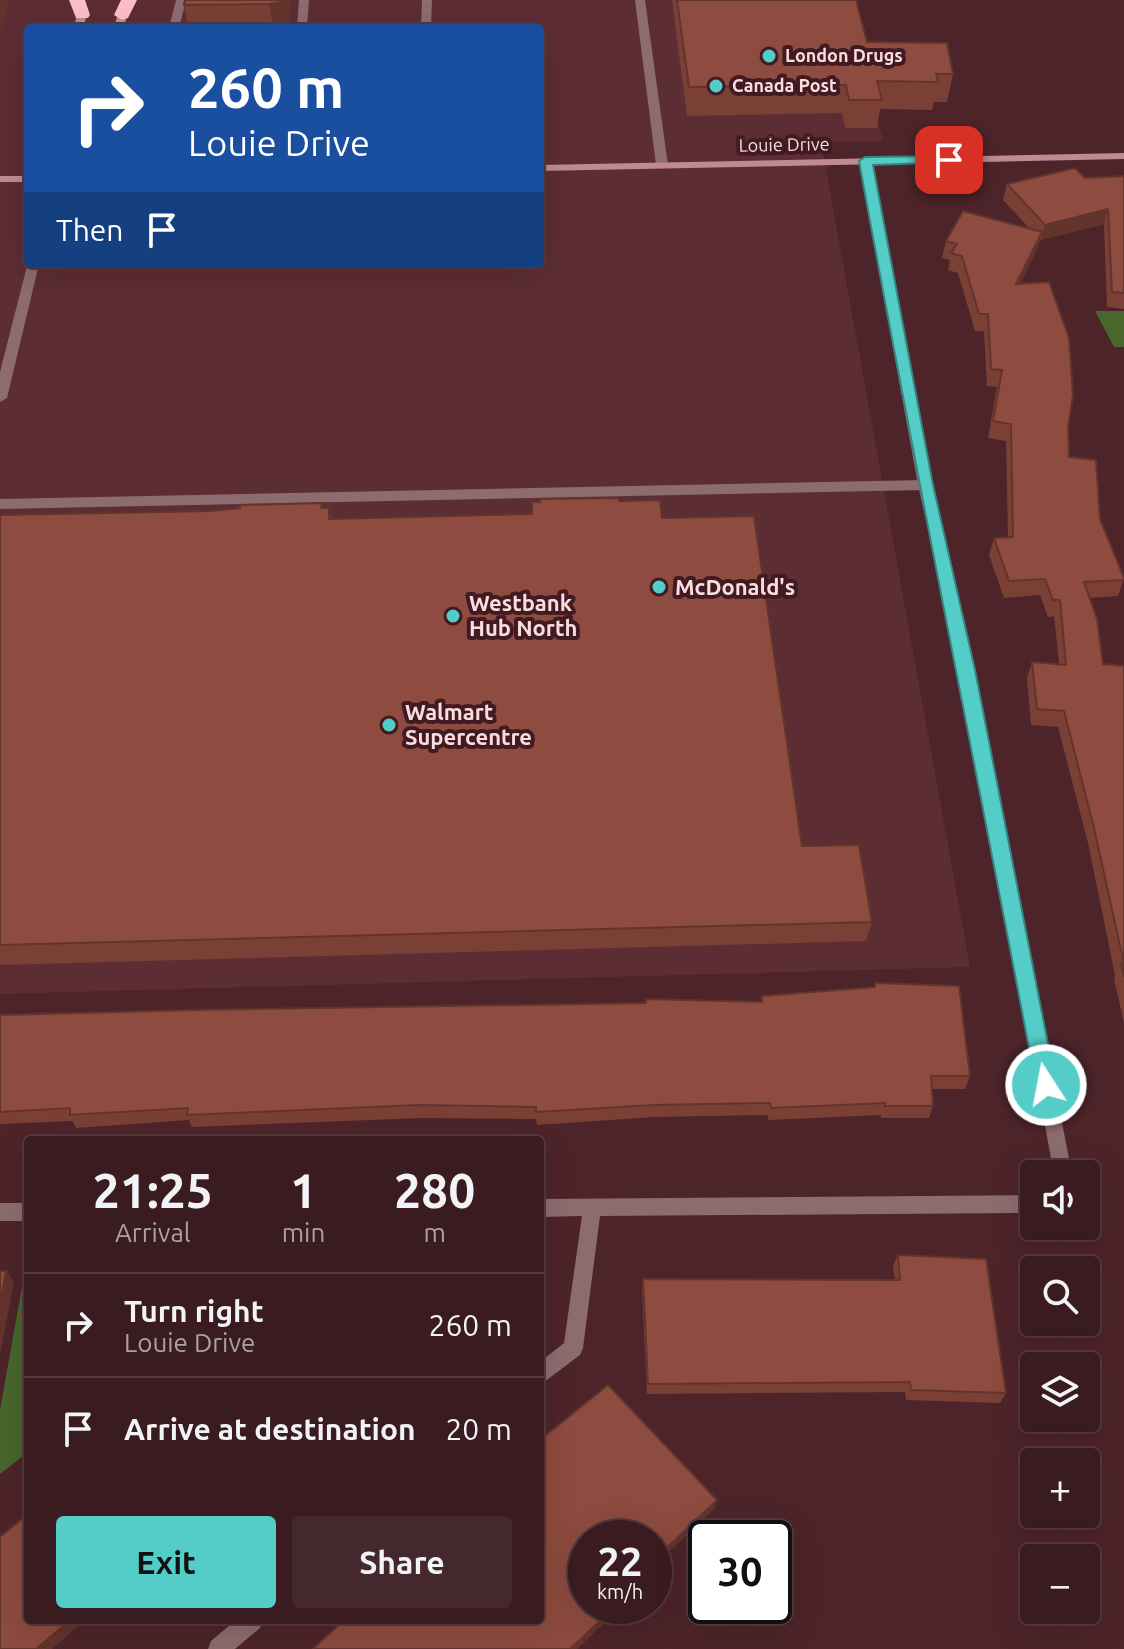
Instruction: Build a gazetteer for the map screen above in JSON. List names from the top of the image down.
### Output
{
  "streets": {
    "street": ["Louie Drive"]
  },
  "places": [
    "London Drugs",
    "Canada Post",
    "McDonald's",
    "Westbank Hub North",
    "Walmart Supercentre"
  ],
  "page": {
    "turn": ["260 m", "Louie Drive"],
    "then": "Then",
    "eta": [
      "21:25",
      "Arrival",
      "1",
      "min",
      "280",
      "m"
    ],
    "map_buttons": ["+", "−"],
    "list": [
      {
        "name": "Turn right",
        "note": "Louie Drive",
        "value": "260 m"
      },
      {
        "name": "Arrive at destination",
        "value": "20 m"
      }
    ],
    "buttons": ["Exit", "Share"],
    "speed": "22 km/h",
    "limit": "30"
  }
}
